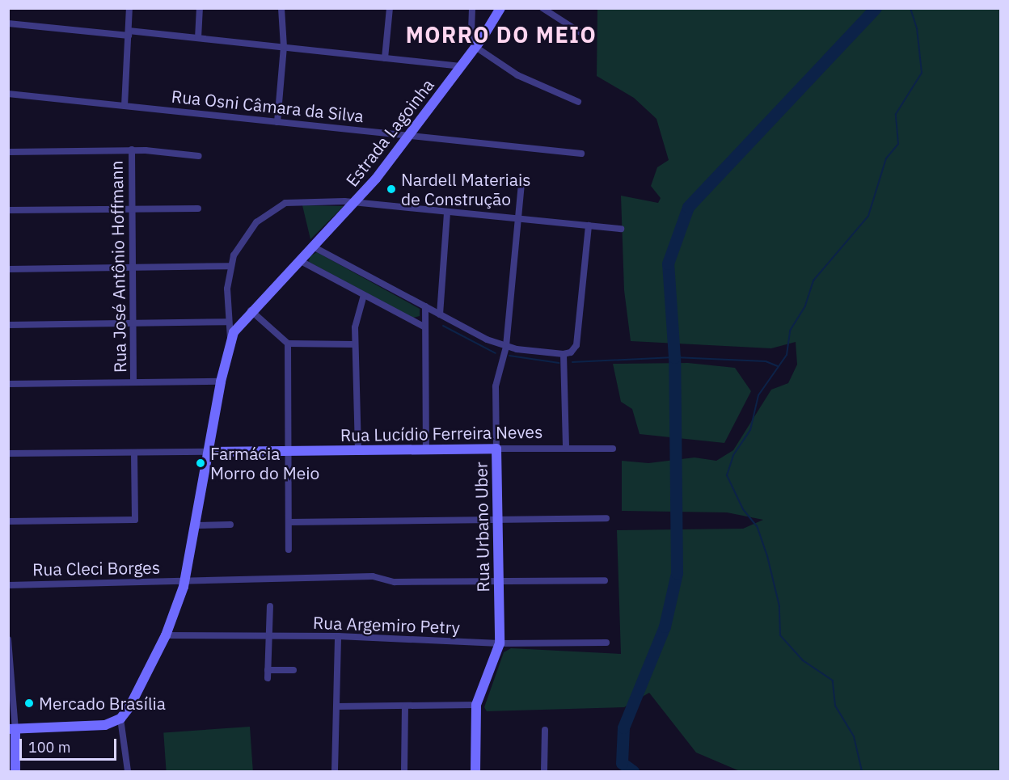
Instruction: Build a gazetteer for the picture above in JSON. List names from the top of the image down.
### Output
{
  "streets": {
    "main road": ["Estrada Lagoinha", "Rua Lucídio Ferreira Neves", "Rua Urbano Uber"],
    "street": [
      "Rua Osni Câmara da Silva",
      "Rua José Antônio Hoffmann",
      "Rua Cleci Borges",
      "Rua Argemiro Petry"
    ]
  },
  "crossings": [
    ["Rua Osni Câmara da Silva", "Estrada Lagoinha"],
    ["Estrada Lagoinha", "Rua Lucídio Ferreira Neves"],
    ["Estrada Lagoinha", "Rua Cleci Borges"],
    ["Estrada Lagoinha", "Rua Argemiro Petry"],
    ["Rua Lucídio Ferreira Neves", "Rua Urbano Uber"],
    ["Rua Urbano Uber", "Rua Cleci Borges"],
    ["Rua Urbano Uber", "Rua Argemiro Petry"]
  ],
  "districts": ["MORRO DO MEIO"],
  "places": ["Nardell Materiais de Construção", "Farmácia Morro do Meio", "Mercado Brasília"],
  "scale_bar": "100 m"
}
